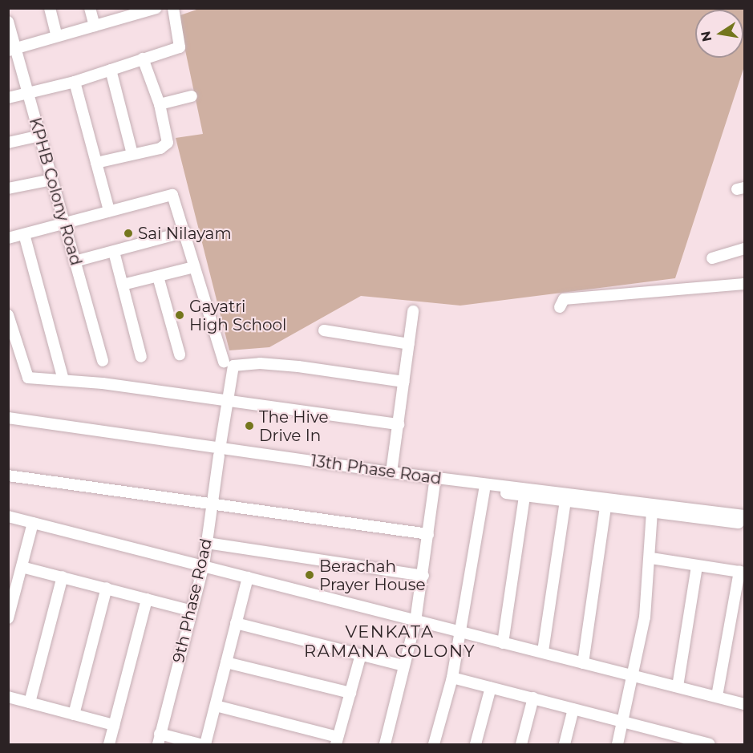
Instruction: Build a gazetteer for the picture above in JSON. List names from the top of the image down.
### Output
{
  "streets": {
    "street": ["KPHB Colony Road", "13th Phase Road", "9th Phase Road"]
  },
  "crossings": [
    ["13th Phase Road", "9th Phase Road"]
  ],
  "districts": ["VENKATA RAMANA COLONY"],
  "places": [
    "Sai Nilayam",
    "Gayatri High School",
    "The Hive Drive In",
    "Berachah Prayer House"
  ],
  "north": "left"
}
